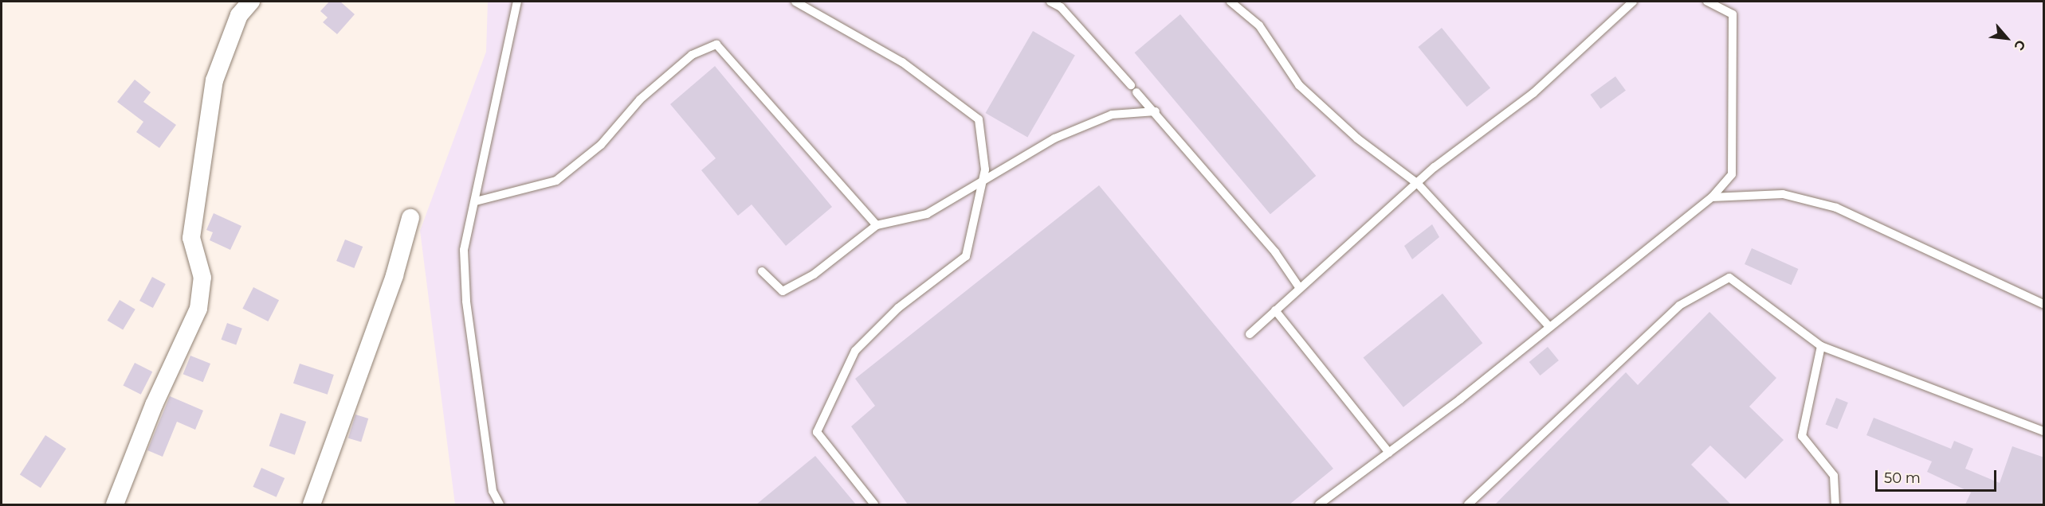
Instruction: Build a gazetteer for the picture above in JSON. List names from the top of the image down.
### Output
{
  "scale_bar": "50 m",
  "north": "bottom right"
}
